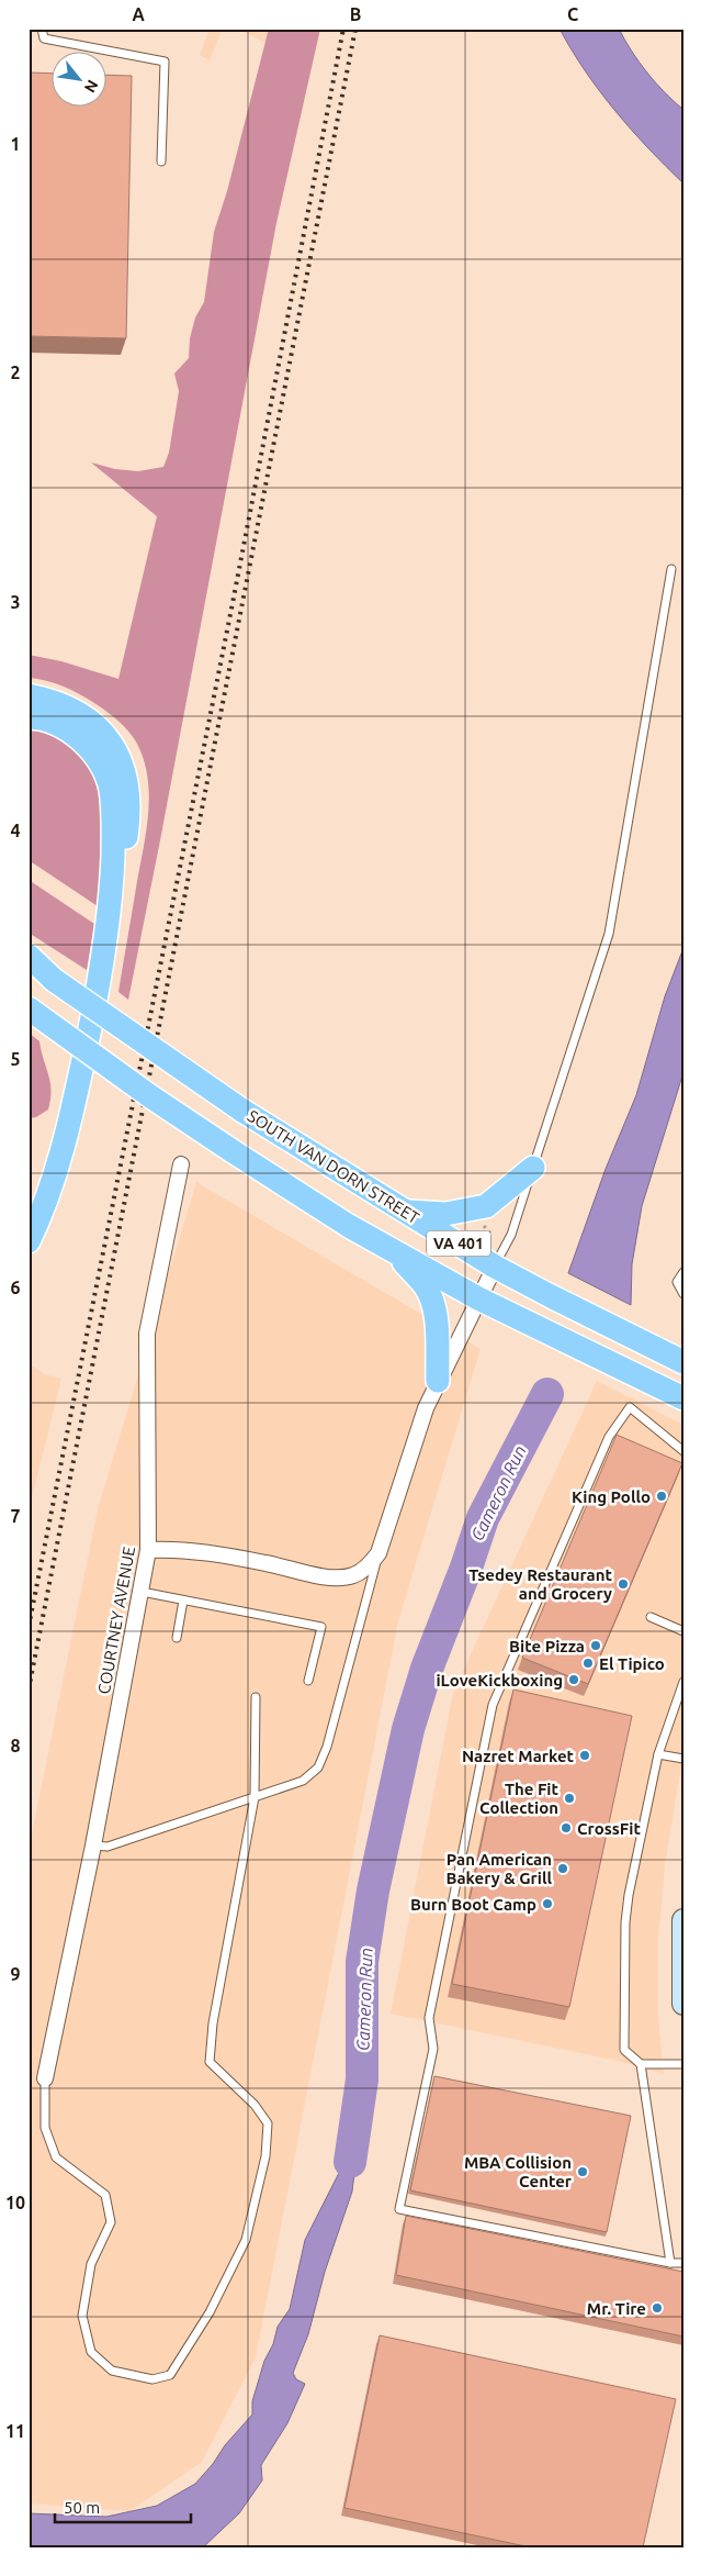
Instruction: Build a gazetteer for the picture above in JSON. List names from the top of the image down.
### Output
{
  "streets": {
    "main road": ["SOUTH VAN DORN STREET", "VA 401"],
    "street": ["COURTNEY AVENUE"]
  },
  "water": ["Cameron Run"],
  "places": [
    "King Pollo",
    "Tsedey Restaurant and Grocery",
    "Bite Pizza",
    "El Tipico",
    "iLoveKickboxing",
    "Nazret Market",
    "The Fit Collection",
    "CrossFit",
    "Pan American Bakery & Grill",
    "Burn Boot Camp",
    "MBA Collision Center",
    "Mr. Tire"
  ],
  "scale_bar": "50 m",
  "north": "bottom right",
  "grid": {
    "columns": ["A", "B", "C"],
    "rows": [
      "1",
      "2",
      "3",
      "4",
      "5",
      "6",
      "7",
      "8",
      "9",
      "10",
      "11"
    ]
  }
}
